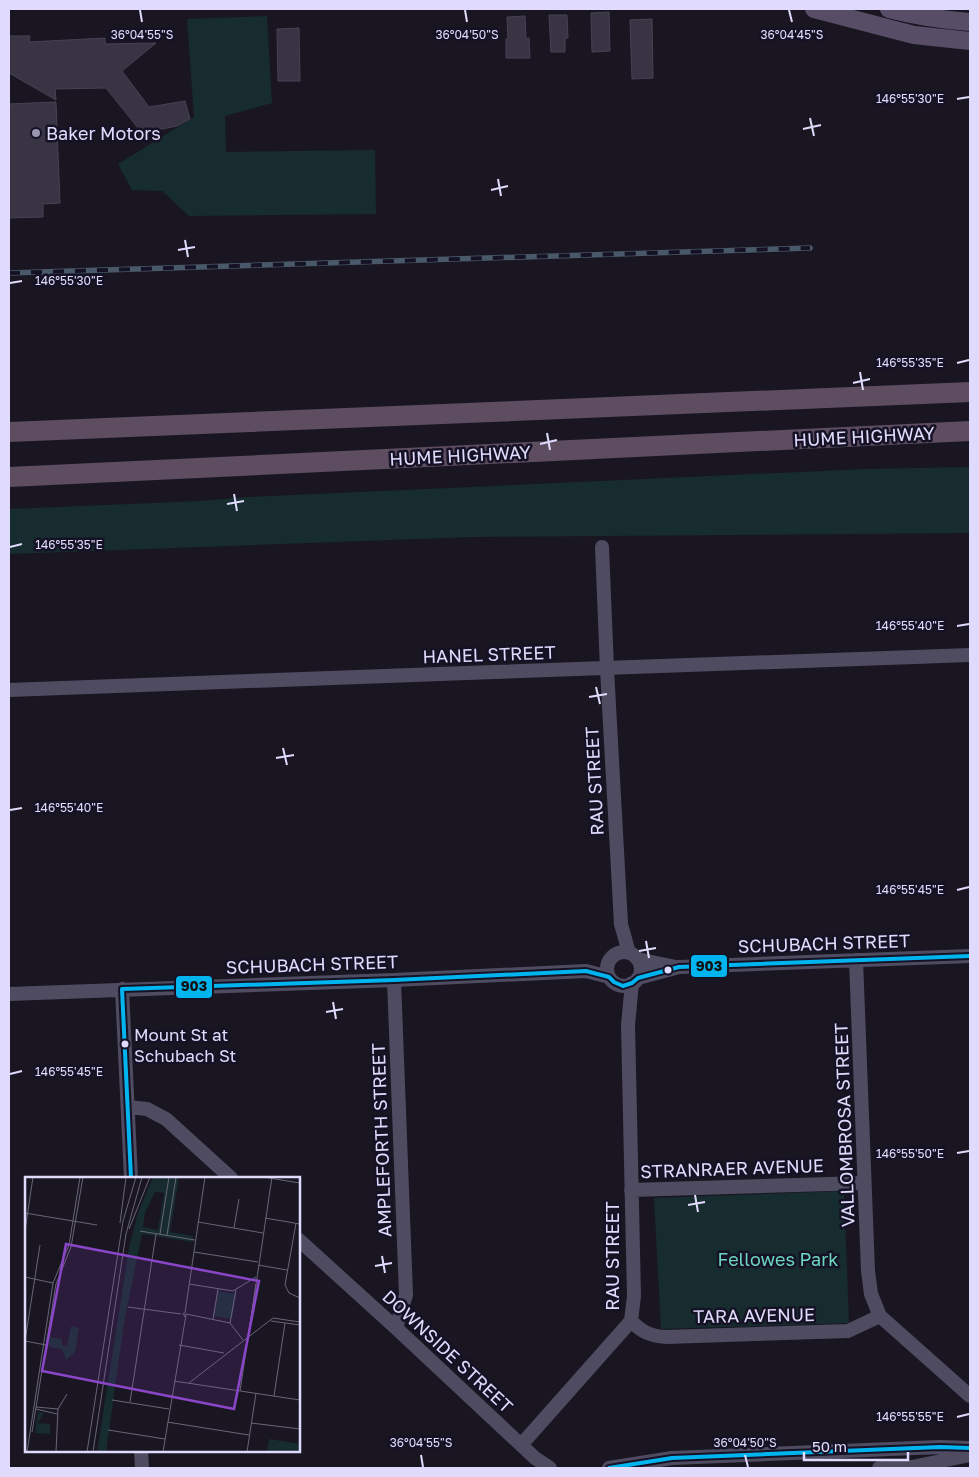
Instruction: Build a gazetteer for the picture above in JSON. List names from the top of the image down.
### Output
{
  "streets": {
    "highway": ["HUME HIGHWAY"],
    "street": [
      "HANEL STREET",
      "RAU STREET",
      "SCHUBACH STREET",
      "VALLOMBROSA STREET",
      "AMPLEFORTH STREET",
      "STRANRAER AVENUE",
      "TARA AVENUE",
      "DOWNSIDE STREET"
    ]
  },
  "crossings": [
    ["HANEL STREET", "RAU STREET"],
    ["RAU STREET", "SCHUBACH STREET"],
    ["RAU STREET", "STRANRAER AVENUE"],
    ["RAU STREET", "TARA AVENUE"],
    ["RAU STREET", "DOWNSIDE STREET"],
    ["SCHUBACH STREET", "VALLOMBROSA STREET"],
    ["SCHUBACH STREET", "AMPLEFORTH STREET"],
    ["VALLOMBROSA STREET", "STRANRAER AVENUE"],
    ["VALLOMBROSA STREET", "TARA AVENUE"],
    ["AMPLEFORTH STREET", "DOWNSIDE STREET"]
  ],
  "parks": ["Fellowes Park"],
  "places": ["Baker Motors", "Mount St at Schubach St"],
  "lines": ["transit line 903"],
  "scale_bar": "50 m",
  "coordinates": [
    "36°04'55\"S",
    "36°04'50\"S",
    "36°04'45\"S",
    "146°55'30\"E",
    "146°55'35\"E",
    "146°55'40\"E",
    "146°55'45\"E",
    "146°55'50\"E",
    "146°55'55\"E"
  ]
}
